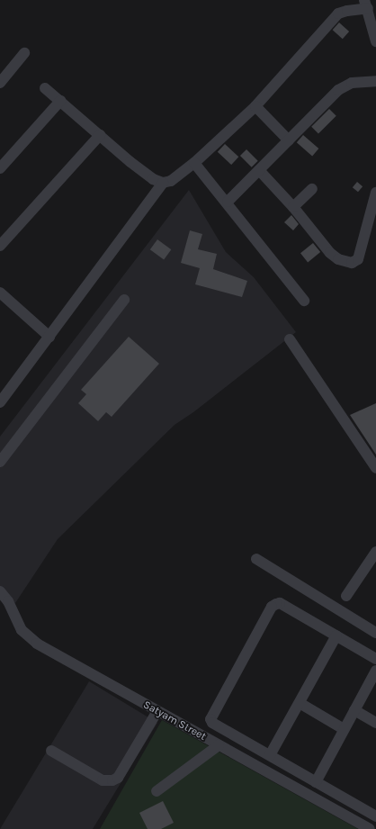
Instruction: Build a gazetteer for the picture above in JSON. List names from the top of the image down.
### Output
{
  "streets": {
    "street": ["Satyam Street"]
  }
}
